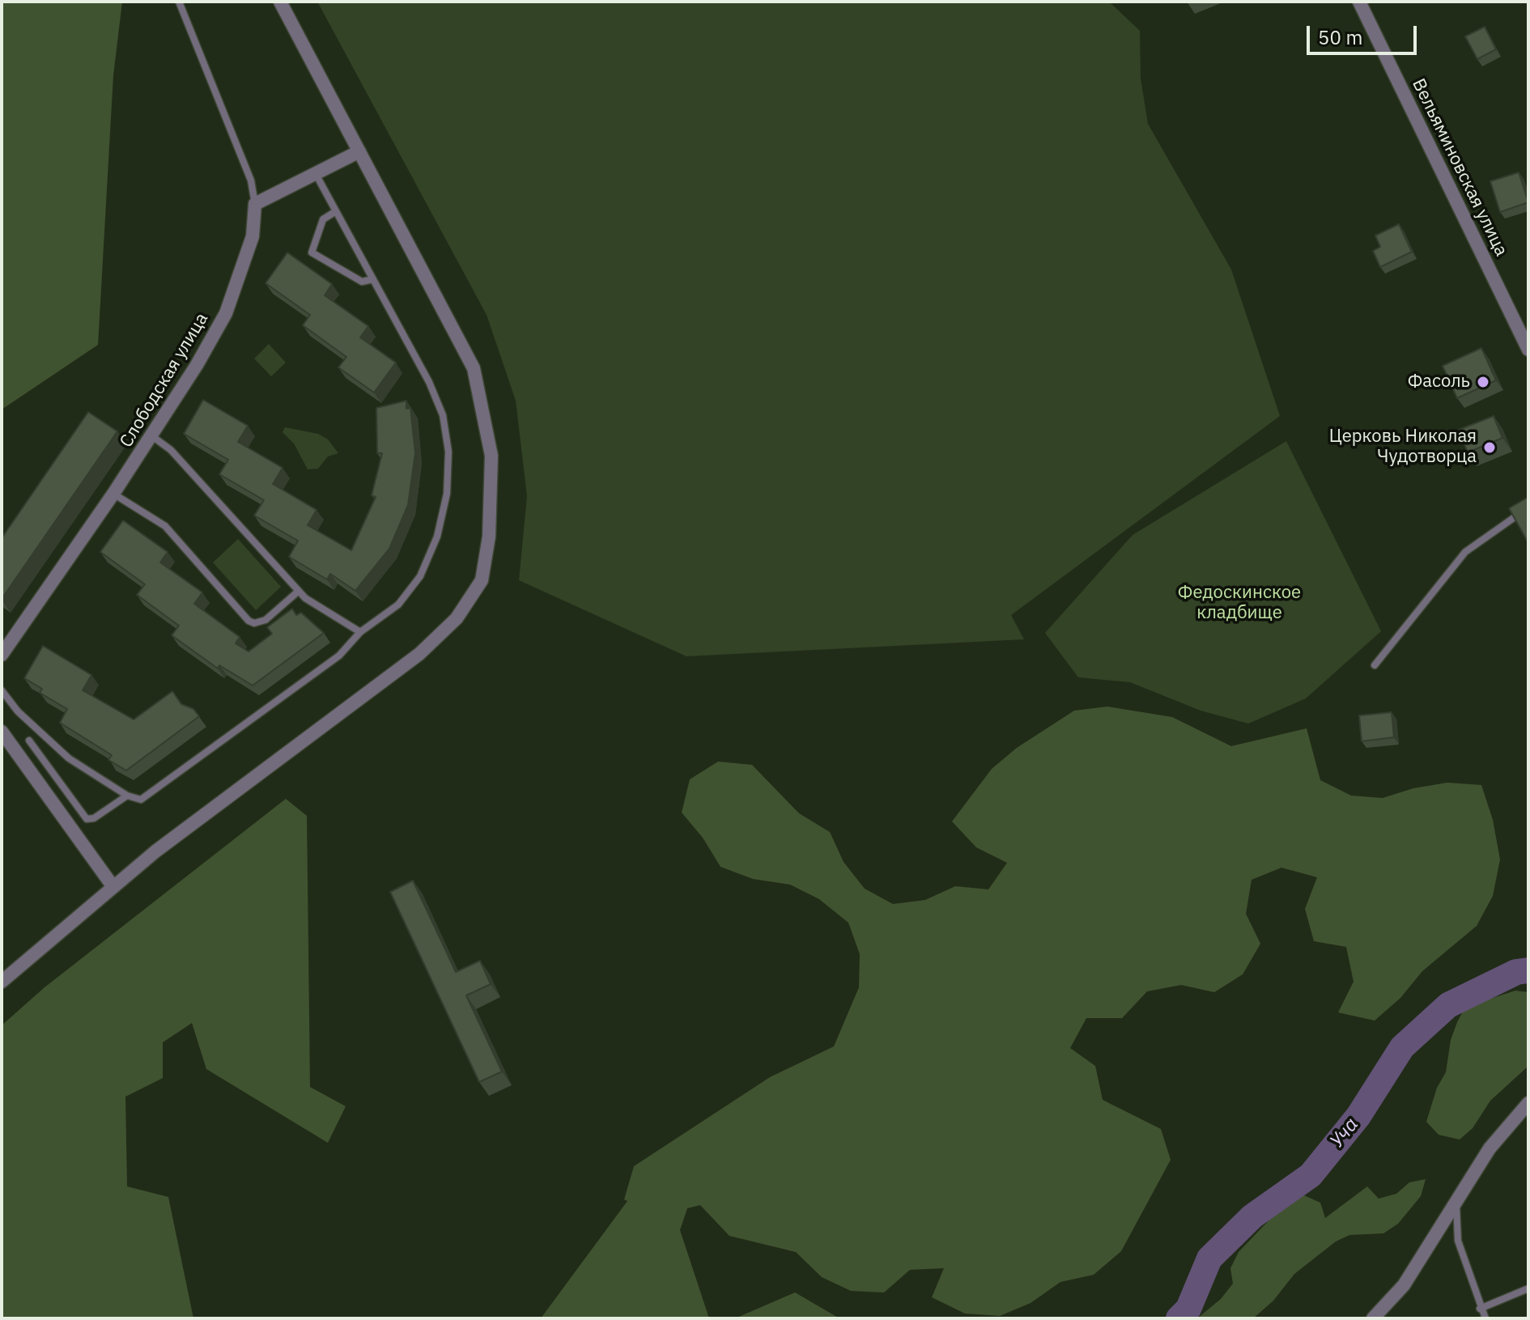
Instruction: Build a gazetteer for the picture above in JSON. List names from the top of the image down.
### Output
{
  "streets": {
    "street": ["Вельяминовская улица", "Слободская улица"]
  },
  "water": ["Уча"],
  "parks": ["Федоскинское кладбище"],
  "places": ["Фасоль", "Церковь Николая Чудотворца"],
  "scale_bar": "50 m"
}
